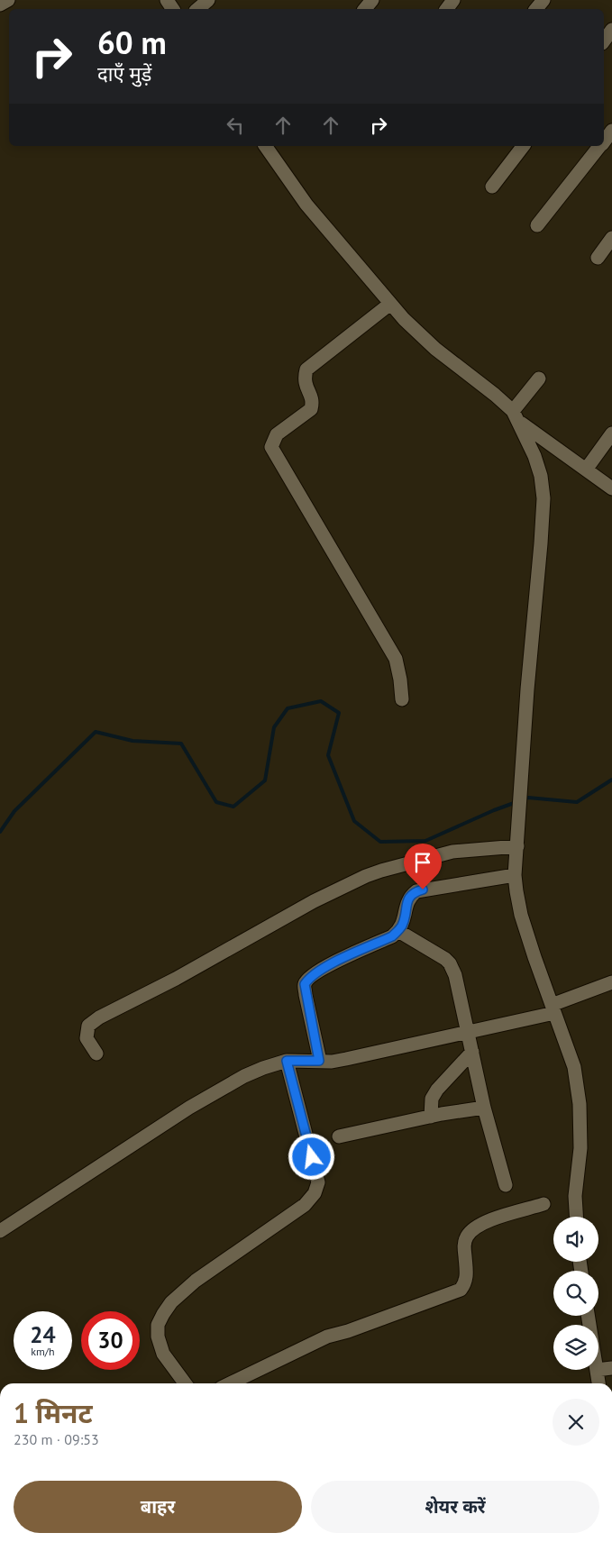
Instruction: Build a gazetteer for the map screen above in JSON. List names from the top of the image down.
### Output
{
  "page": {
    "turn": ["60 m", "दाएँ मुड़ें"],
    "speed": "24 km/h",
    "limit": "30",
    "heading": ["1 मिनट", "230 m · 09:53"],
    "buttons": ["बाहर", "शेयर करें"]
  }
}
